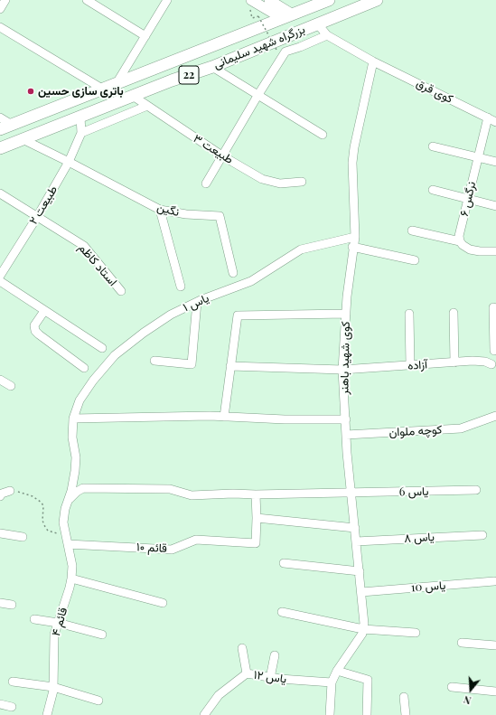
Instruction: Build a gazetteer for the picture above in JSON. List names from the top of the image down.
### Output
{
  "streets": {
    "highway": ["بزرگراه شهید سلیمانی", "22"],
    "street": [
      "کوی قرق",
      "طبیعت ٣",
      "نرگس ۶",
      "طبیعت ۲",
      "نگین",
      "استاد کاظم",
      "یاس ۱",
      "کوی شهید باهنر",
      "آزاده",
      "کوچه ملوان",
      "یاس 6",
      "یاس ۸",
      "قائم ۱۰",
      "یاس 10",
      "قائم ۴",
      "یاس ۱۲"
    ]
  },
  "crossings": [
    ["بزرگراه شهید سلیمانی", "طبیعت ٣"],
    ["بزرگراه شهید سلیمانی", "نگین"],
    ["کوی قرق", "نرگس ۶"],
    ["کوی قرق", "کوی شهید باهنر"],
    ["طبیعت ۲", "نگین"],
    ["طبیعت ۲", "استاد کاظم"],
    ["یاس ۱", "کوی شهید باهنر"],
    ["یاس ۱", "یاس 6"],
    ["یاس ۱", "قائم ۴"],
    ["کوی شهید باهنر", "آزاده"],
    ["کوی شهید باهنر", "کوچه ملوان"],
    ["کوی شهید باهنر", "یاس 6"],
    ["کوی شهید باهنر", "یاس ۸"],
    ["کوی شهید باهنر", "یاس 10"],
    ["کوی شهید باهنر", "یاس ۱۲"],
    ["یاس 6", "قائم ۴"],
    ["قائم ۱۰", "قائم ۴"]
  ],
  "places": ["باتری سازی حسین"],
  "north": "bottom"
}
